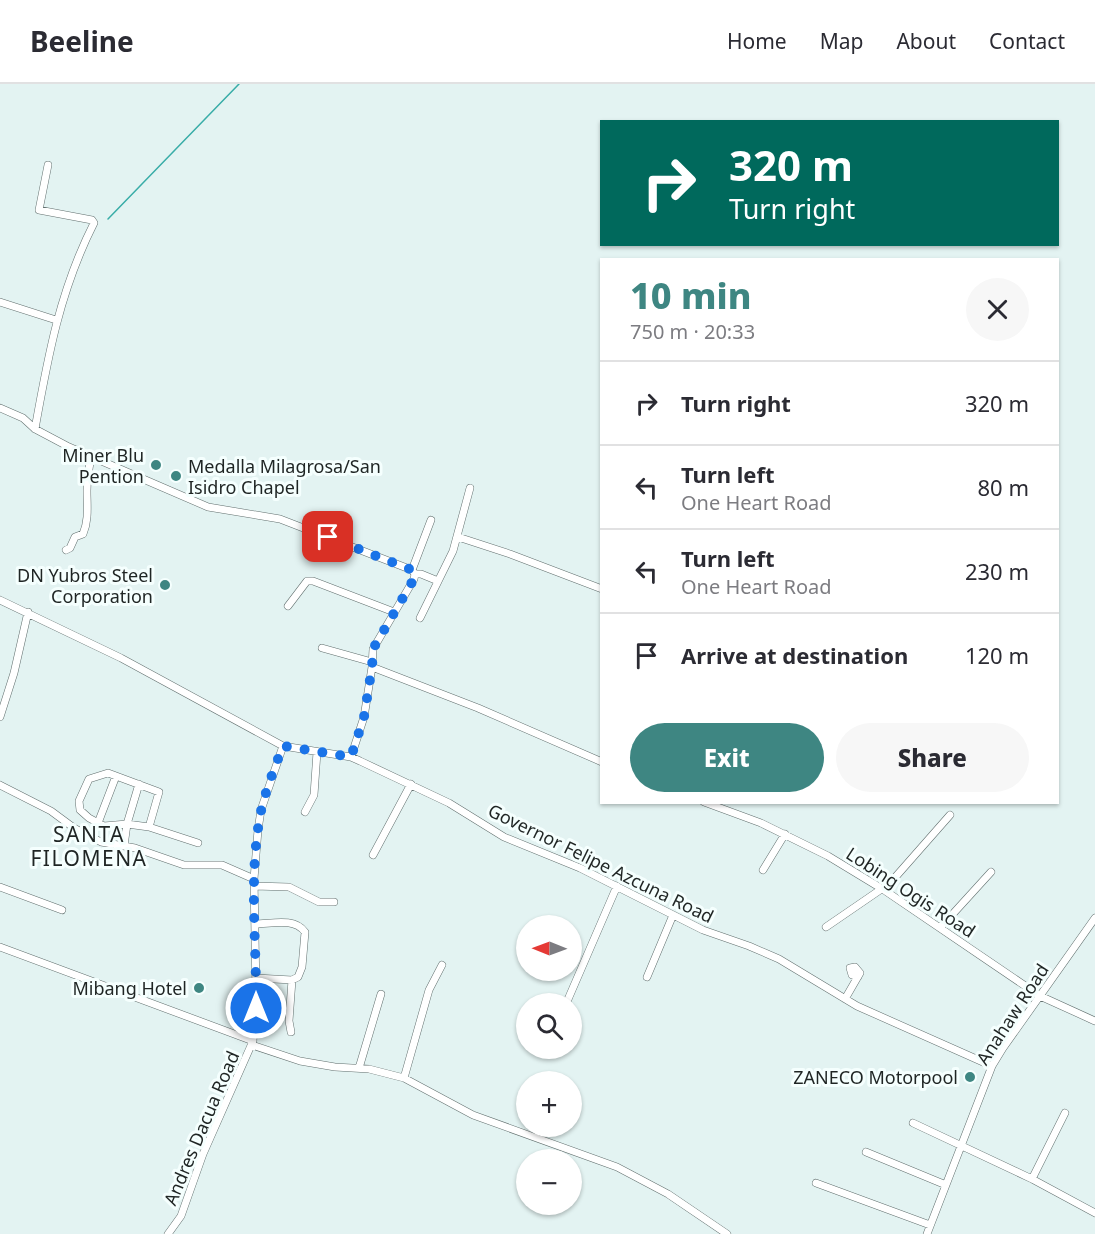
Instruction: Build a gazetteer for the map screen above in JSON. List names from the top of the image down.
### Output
{
  "streets": {
    "street": [
      "Governor Felipe Azcuna Road",
      "Lobing Ogis Road",
      "Anahaw Road",
      "Andres Dacua Road"
    ]
  },
  "crossings": [
    ["Governor Felipe Azcuna Road", "Anahaw Road"],
    ["Governor Felipe Azcuna Road", "Andres Dacua Road"],
    ["Lobing Ogis Road", "Anahaw Road"]
  ],
  "districts": ["SANTA FILOMENA"],
  "places": [
    "Miner Blu Pention",
    "Medalla Milagrosa/San Isidro Chapel",
    "DN Yubros Steel Corporation",
    "Mibang Hotel",
    "ZANECO Motorpool"
  ],
  "north": "left",
  "page": {
    "header": "Beeline",
    "nav": [
      "Home",
      "Map",
      "About",
      "Contact"
    ],
    "turn": ["320 m", "Turn right"],
    "heading": ["10 min", "750 m · 20:33"],
    "list": [
      {
        "name": "Turn right",
        "value": "320 m"
      },
      {
        "name": "Turn left",
        "note": "One Heart Road",
        "value": "80 m"
      },
      {
        "name": "Turn left",
        "note": "One Heart Road",
        "value": "230 m"
      },
      {
        "name": "Arrive at destination",
        "value": "120 m"
      }
    ],
    "buttons": ["Exit", "Share"],
    "map_buttons": ["+", "−"]
  }
}
